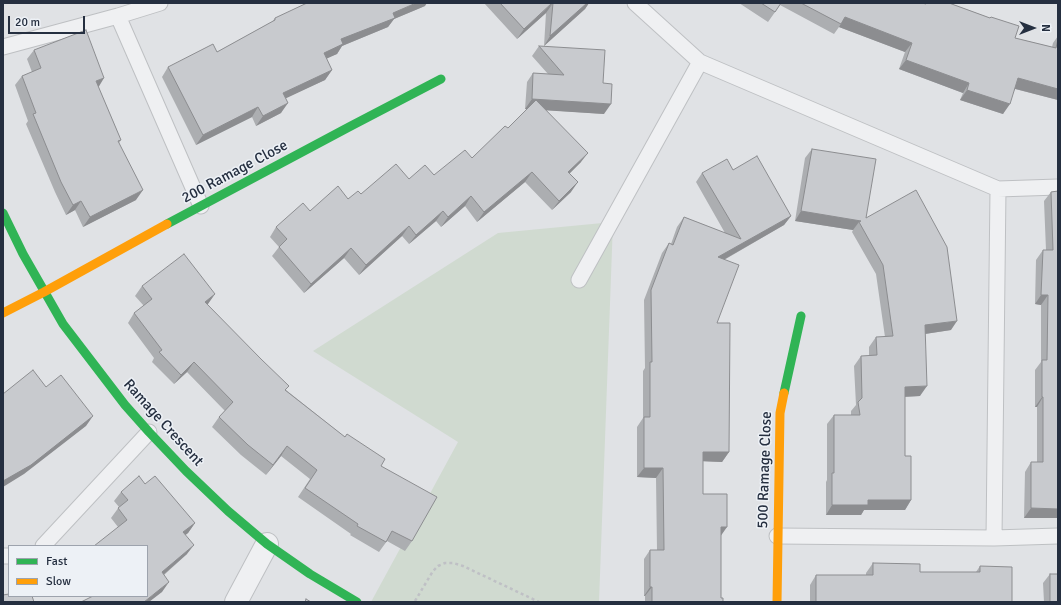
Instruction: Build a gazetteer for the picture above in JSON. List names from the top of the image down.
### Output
{
  "streets": {
    "street": ["200 Ramage Close", "Ramage Crescent", "500 Ramage Close"]
  },
  "crossings": [
    ["200 Ramage Close", "Ramage Crescent"]
  ],
  "legend": ["Fast", "Slow"],
  "scale_bar": "20 m",
  "north": "right"
}
